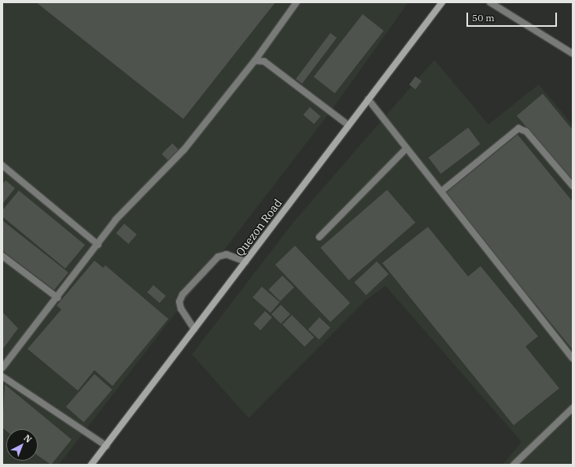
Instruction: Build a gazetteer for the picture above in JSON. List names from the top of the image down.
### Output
{
  "streets": {
    "main road": ["Quezon Road"]
  },
  "scale_bar": "50 m",
  "north": "top right"
}
